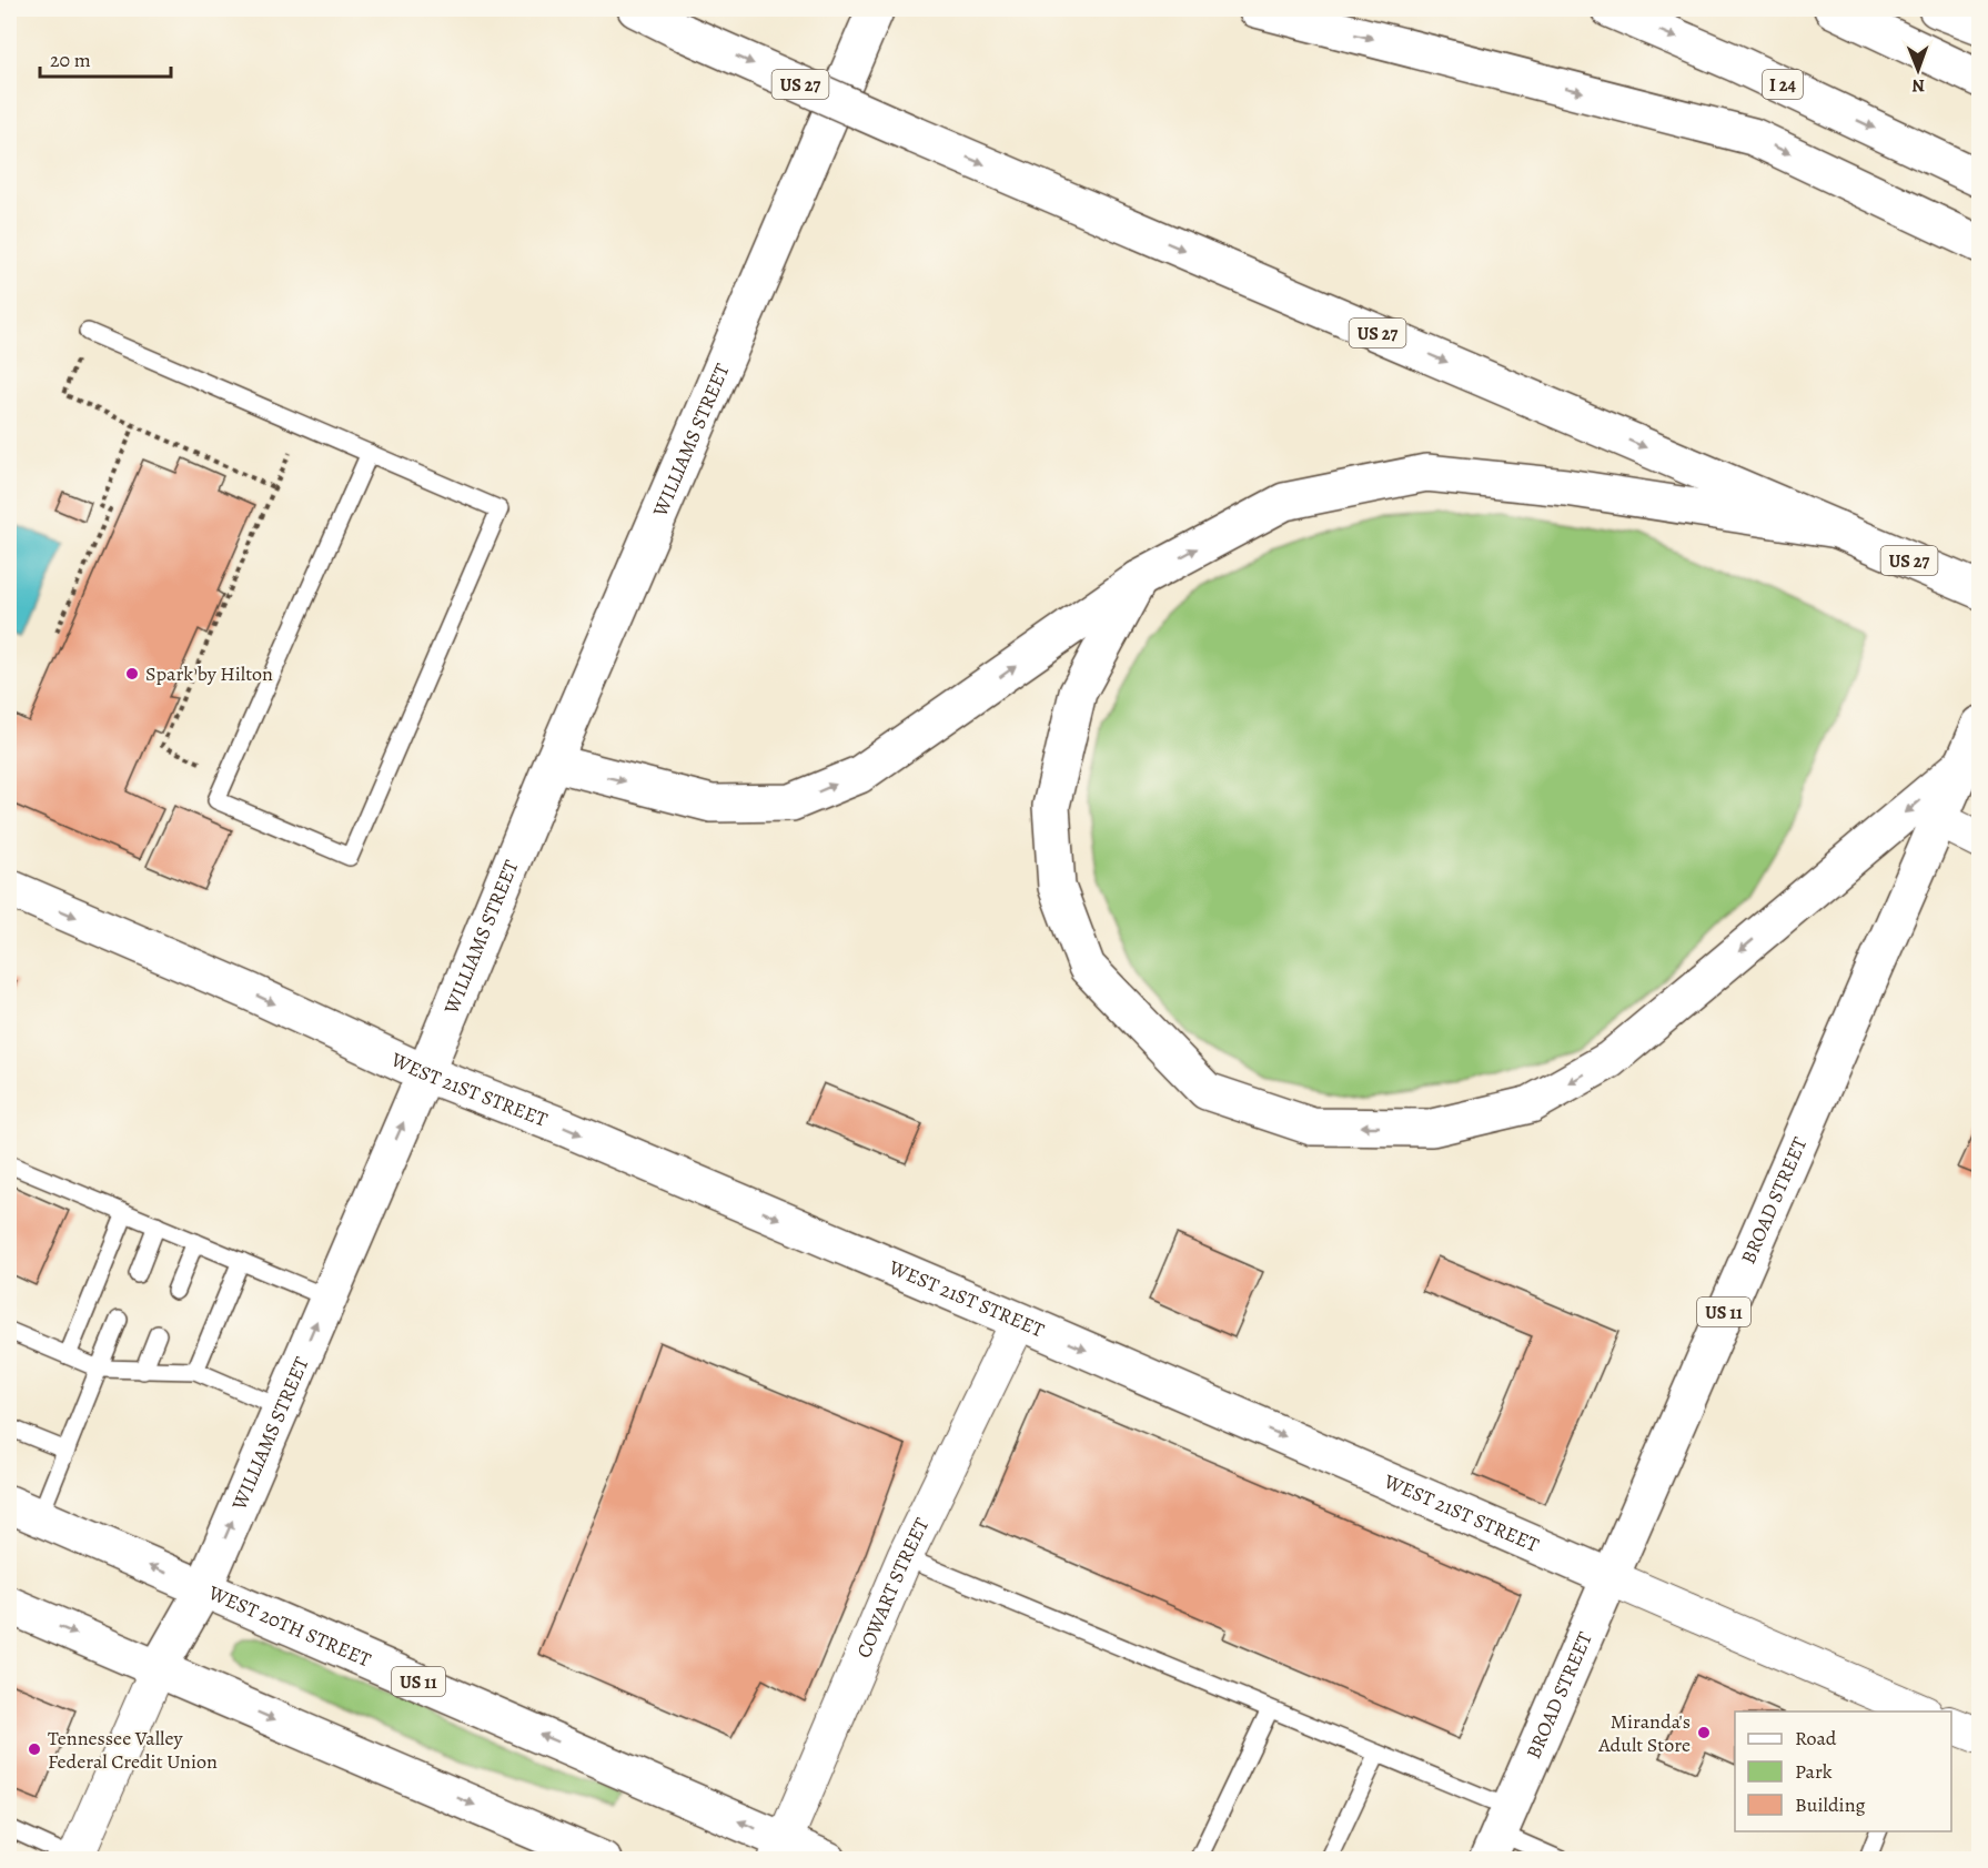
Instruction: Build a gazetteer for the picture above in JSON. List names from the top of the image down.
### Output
{
  "streets": {
    "main road": [
      "US 27",
      "I 24",
      "WILLIAMS STREET",
      "WEST 21ST STREET",
      "BROAD STREET",
      "US 11",
      "WEST 20TH STREET"
    ],
    "street": ["COWART STREET"]
  },
  "crossings": [
    ["WILLIAMS STREET", "WEST 21ST STREET"],
    ["WILLIAMS STREET", "WEST 20TH STREET"],
    ["WEST 21ST STREET", "BROAD STREET"],
    ["WEST 21ST STREET", "COWART STREET"],
    ["COWART STREET", "WEST 20TH STREET"]
  ],
  "one_way": ["WEST 21ST STREET"],
  "places": ["Spark by Hilton", "Miranda's Adult Store", "Tennessee Valley Federal Credit Union"],
  "legend": ["Road", "Park", "Building"],
  "scale_bar": "20 m",
  "north": "bottom"
}
